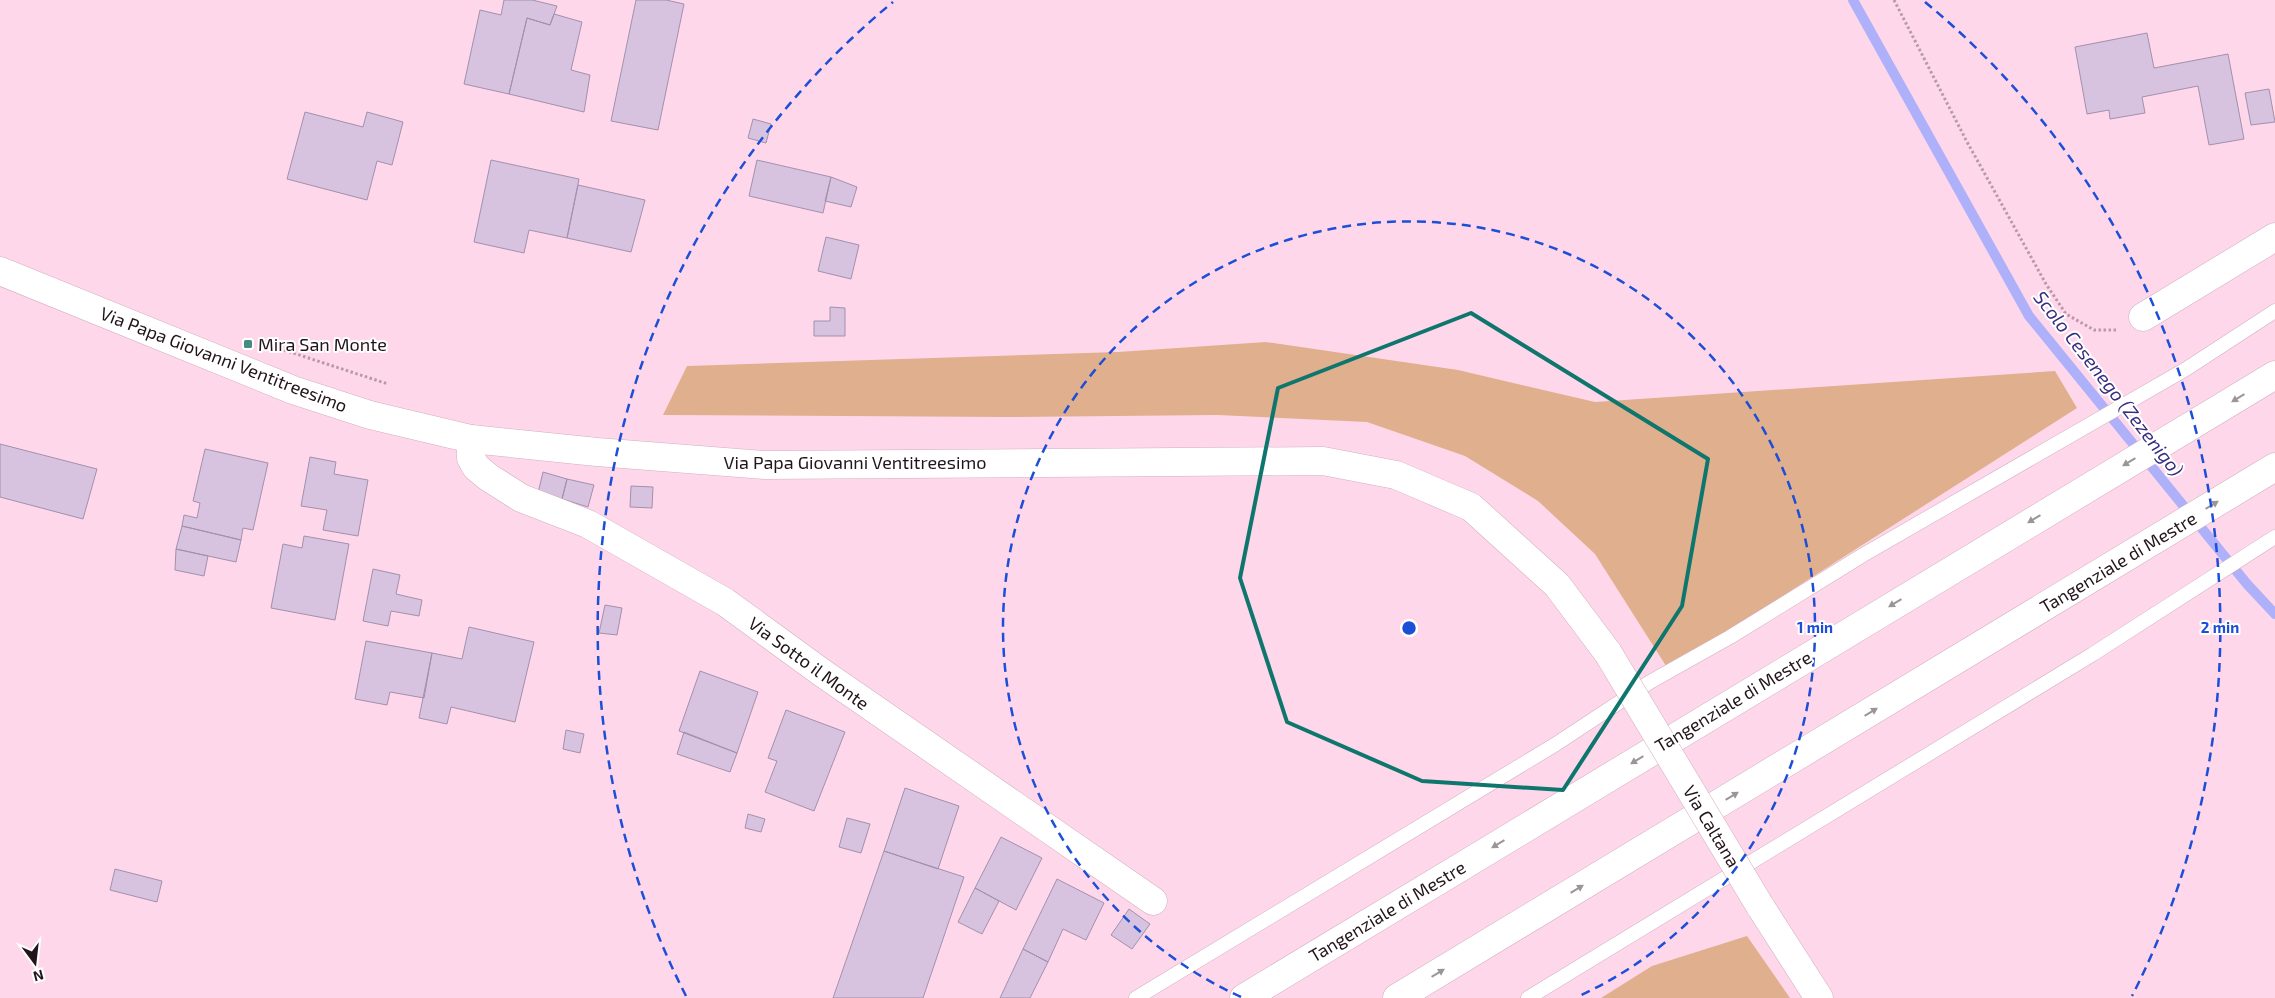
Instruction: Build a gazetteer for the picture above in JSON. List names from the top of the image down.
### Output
{
  "streets": {
    "main road": [
      "Via Papa Giovanni Ventitreesimo",
      "Tangenziale di Mestre",
      "Via Sotto il Monte",
      "Via Caltana"
    ]
  },
  "crossings": [
    ["Via Papa Giovanni Ventitreesimo", "Via Sotto il Monte"],
    ["Via Papa Giovanni Ventitreesimo", "Via Caltana"]
  ],
  "water": ["Scolo Cesenego (Zezenigo)"],
  "places": {
    "transit": ["Mira San Monte"]
  },
  "north": "bottom",
  "rings": ["1 min", "2 min"]
}
